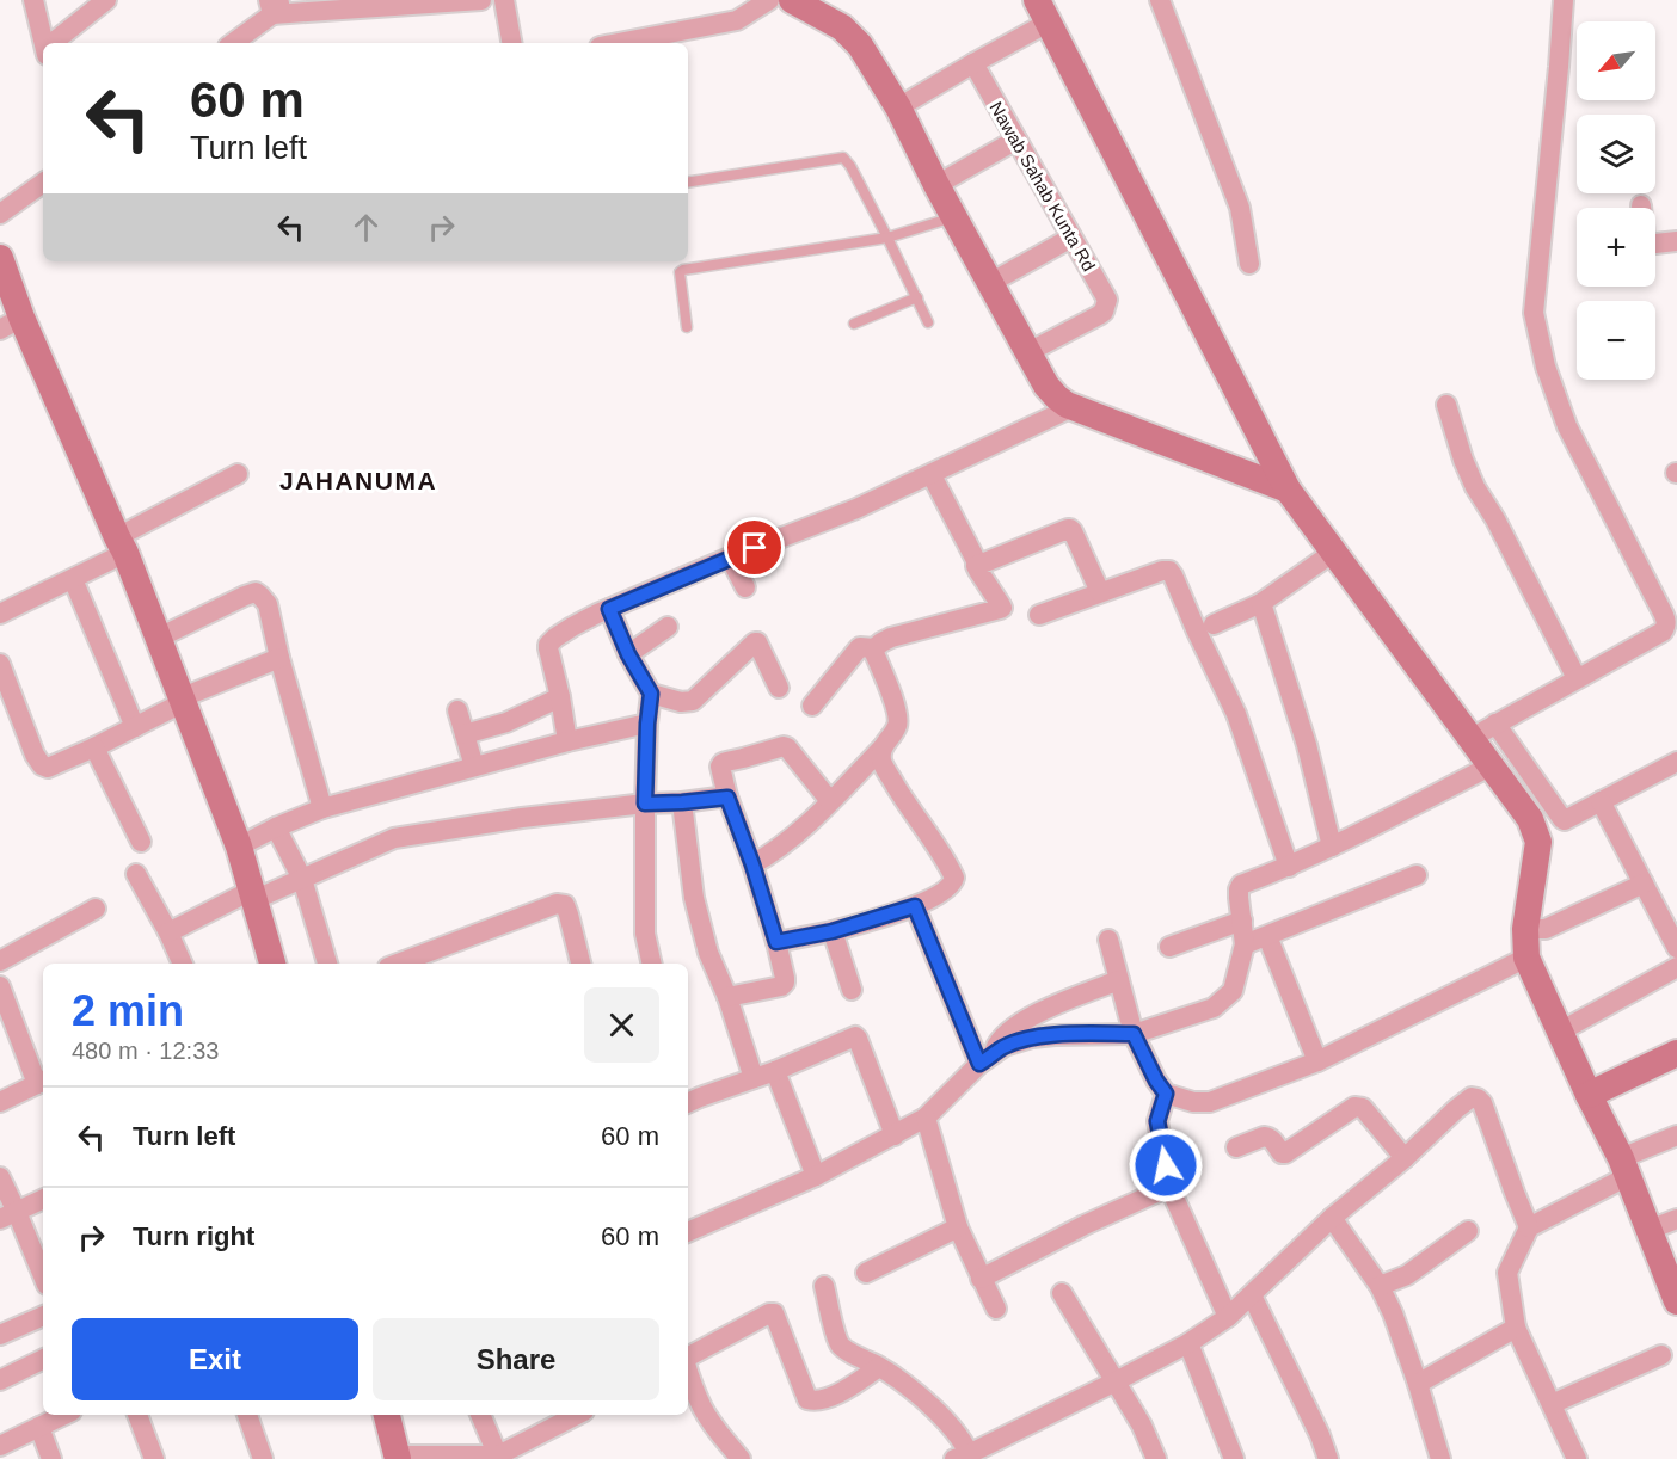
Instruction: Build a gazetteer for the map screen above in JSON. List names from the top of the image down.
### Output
{
  "streets": {
    "street": ["Nawab Sahab Kunta Rd"]
  },
  "districts": ["JAHANUMA"],
  "north": "bottom left",
  "page": {
    "map_buttons": ["+", "−"],
    "turn": ["60 m", "Turn left"],
    "heading": ["2 min", "480 m · 12:33"],
    "list": [
      {
        "name": "Turn left",
        "value": "60 m"
      },
      {
        "name": "Turn right",
        "value": "60 m"
      }
    ],
    "buttons": ["Exit", "Share"]
  }
}
